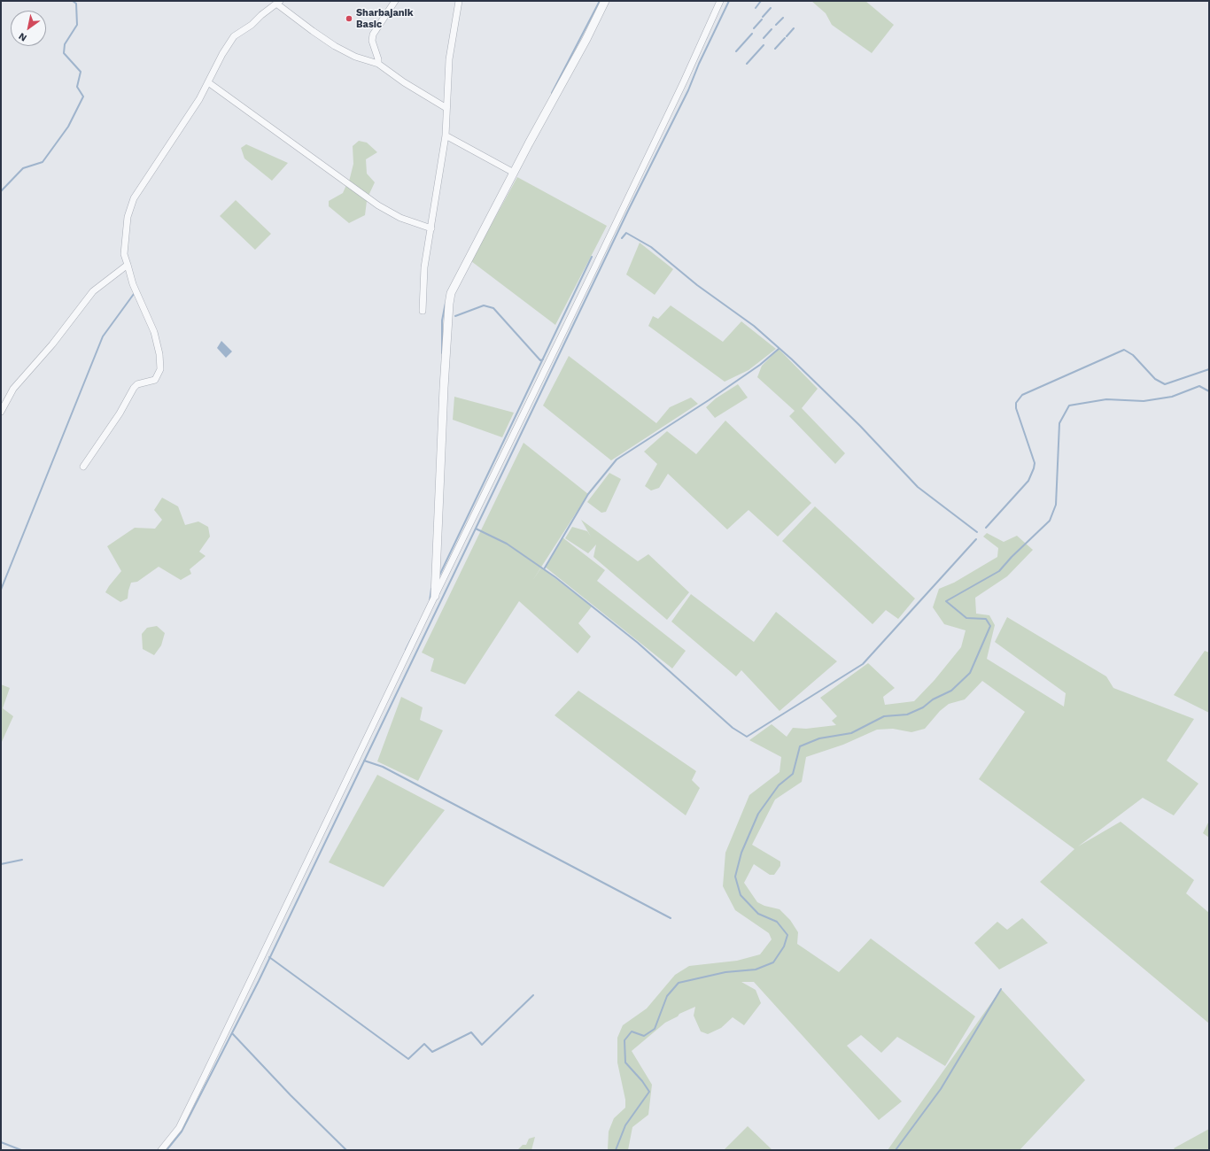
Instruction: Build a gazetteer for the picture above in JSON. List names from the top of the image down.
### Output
{
  "places": ["Sharbajanik Basic"],
  "north": "bottom left"
}
